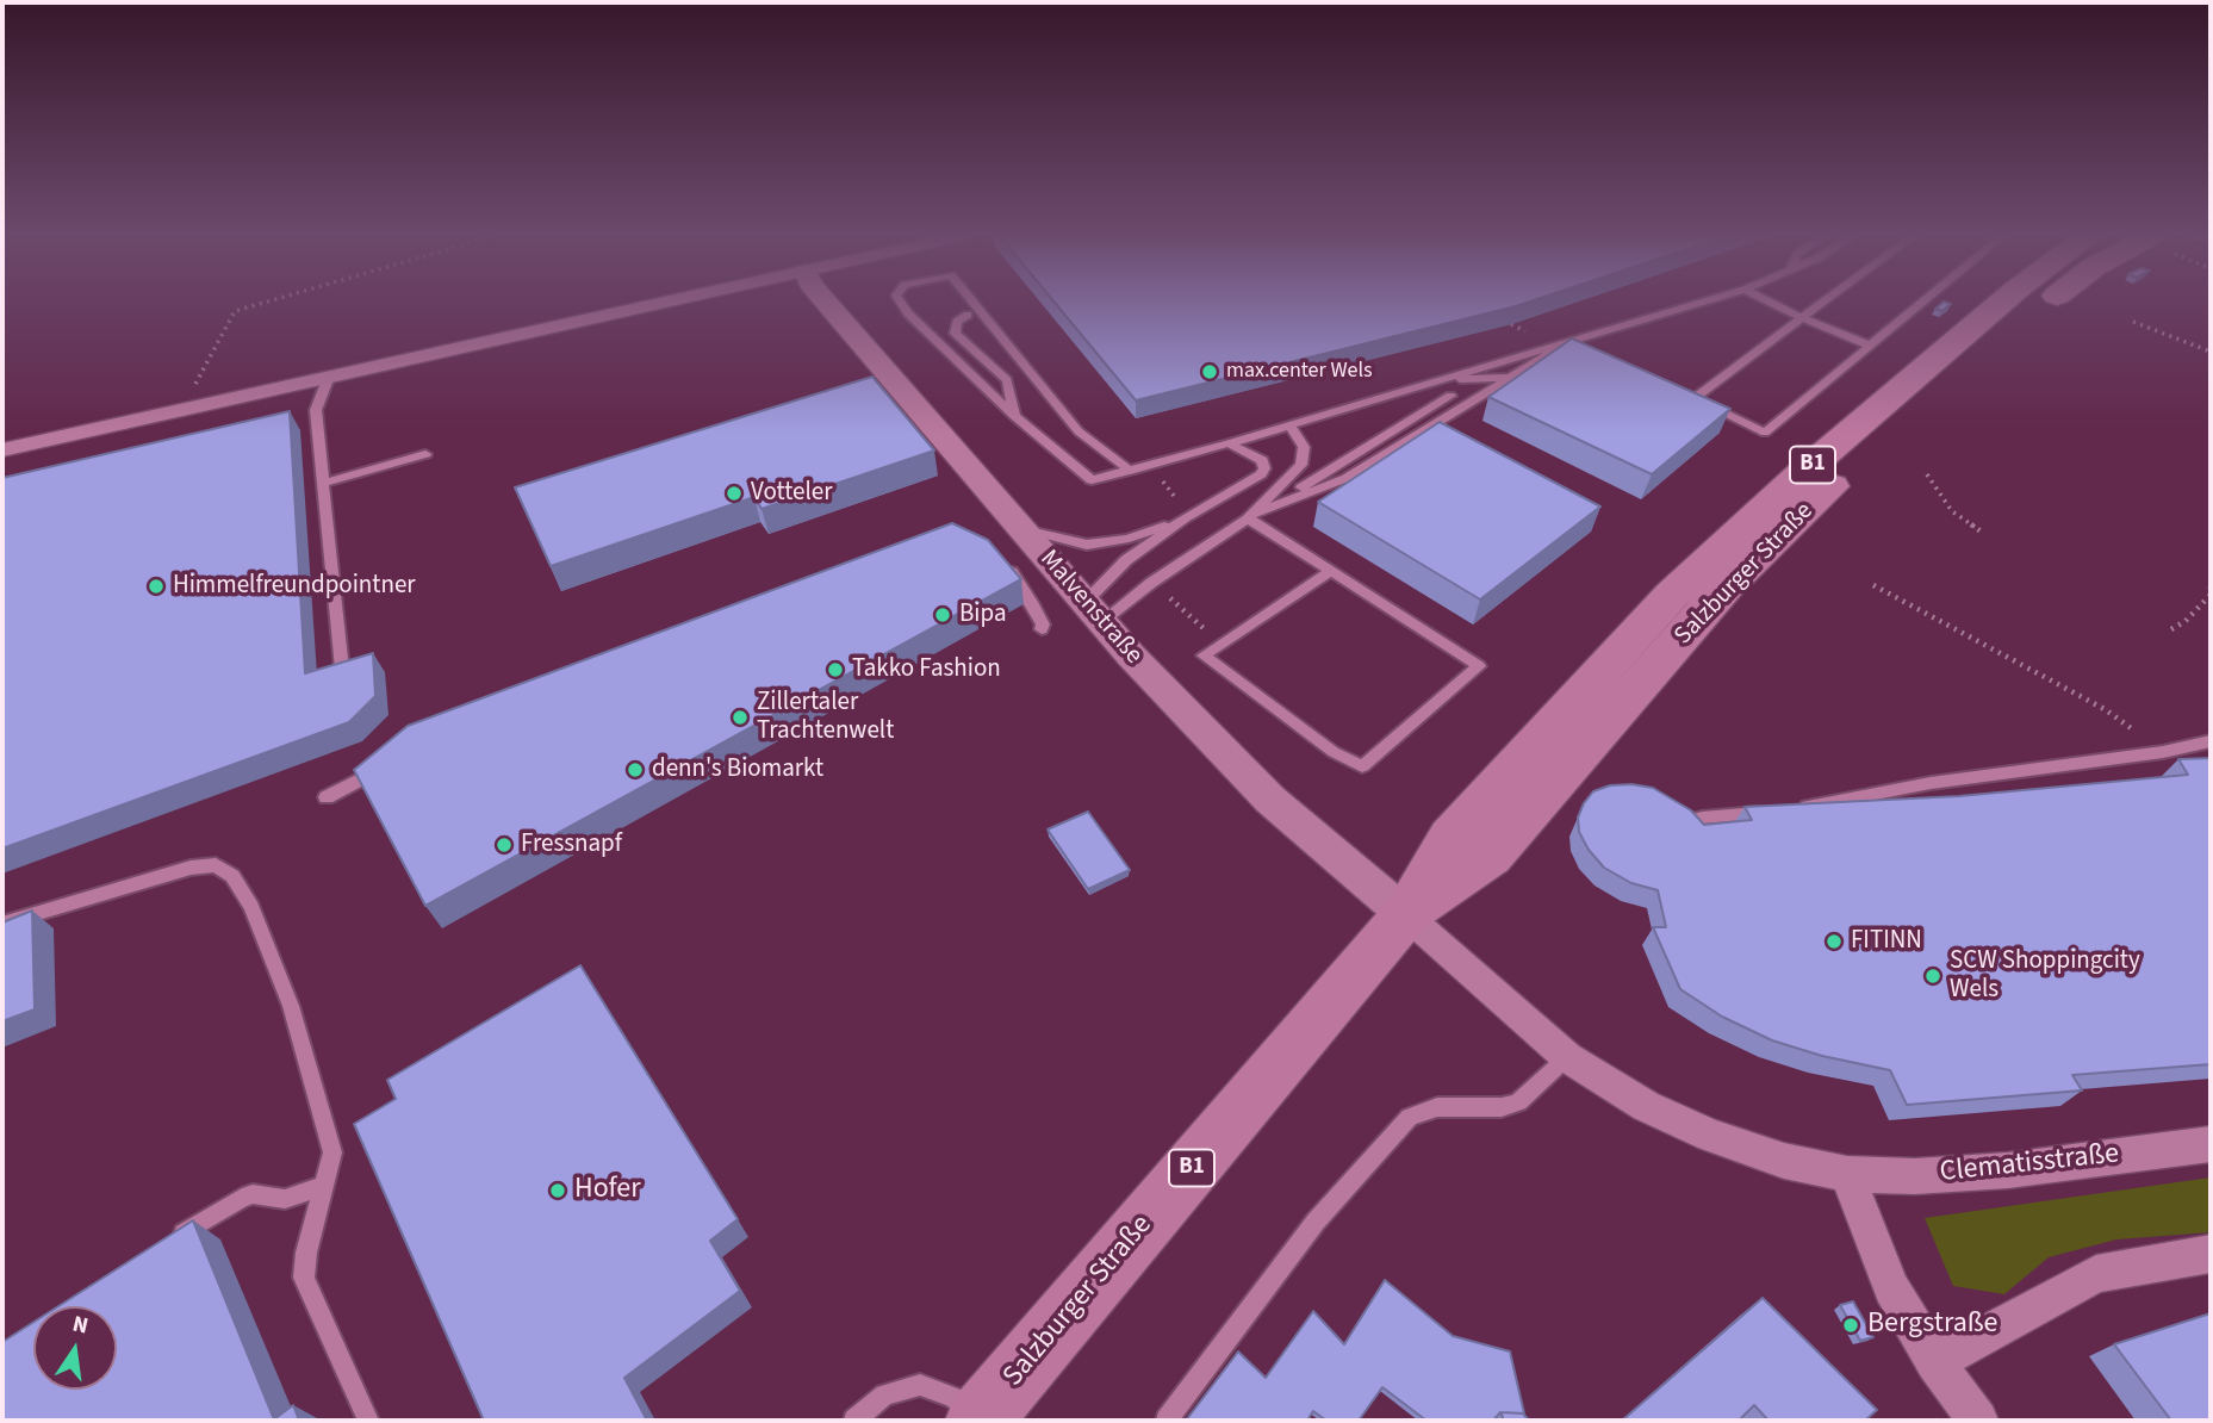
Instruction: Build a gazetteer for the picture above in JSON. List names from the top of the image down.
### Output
{
  "streets": {
    "main road": ["B1", "Salzburger Straße"],
    "street": ["Malvenstraße", "Clematisstraße"]
  },
  "crossings": [
    ["Salzburger Straße", "Malvenstraße"]
  ],
  "places": [
    "max.center Wels",
    "Votteler",
    "Himmelfreundpointner",
    "Bipa",
    "Takko Fashion",
    "Zillertaler Trachtenwelt",
    "denn's Biomarkt",
    "Fressnapf",
    "FITINN",
    "SCW Shoppingcity Wels",
    "Hofer",
    "Bergstraße"
  ],
  "north": "top"
}
